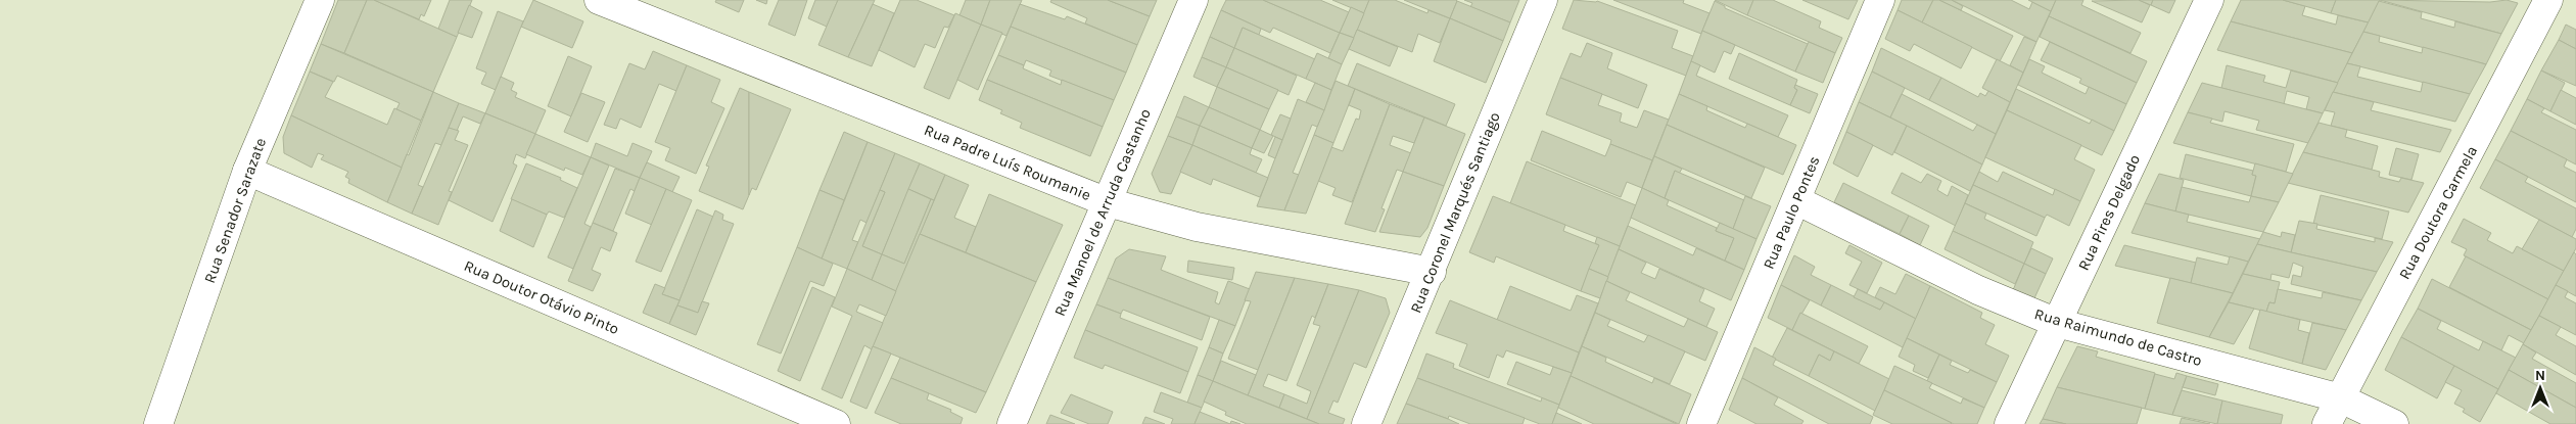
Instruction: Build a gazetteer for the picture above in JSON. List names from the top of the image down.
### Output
{
  "streets": {
    "street": [
      "Rua Padre Luís Roumanie",
      "Rua Senador Sarazate",
      "Rua Manoel de Arruda Castanho",
      "Rua Coronel Marqués Santiago",
      "Rua Paulo Pontes",
      "Rua Pires Delgado",
      "Rua Doutora Carmela",
      "Rua Doutor Otávio Pinto",
      "Rua Raimundo de Castro"
    ]
  },
  "crossings": [
    ["Rua Padre Luís Roumanie", "Rua Manoel de Arruda Castanho"],
    ["Rua Padre Luís Roumanie", "Rua Coronel Marqués Santiago"],
    ["Rua Senador Sarazate", "Rua Doutor Otávio Pinto"],
    ["Rua Paulo Pontes", "Rua Raimundo de Castro"],
    ["Rua Pires Delgado", "Rua Raimundo de Castro"],
    ["Rua Doutora Carmela", "Rua Raimundo de Castro"]
  ],
  "north": "top"
}
